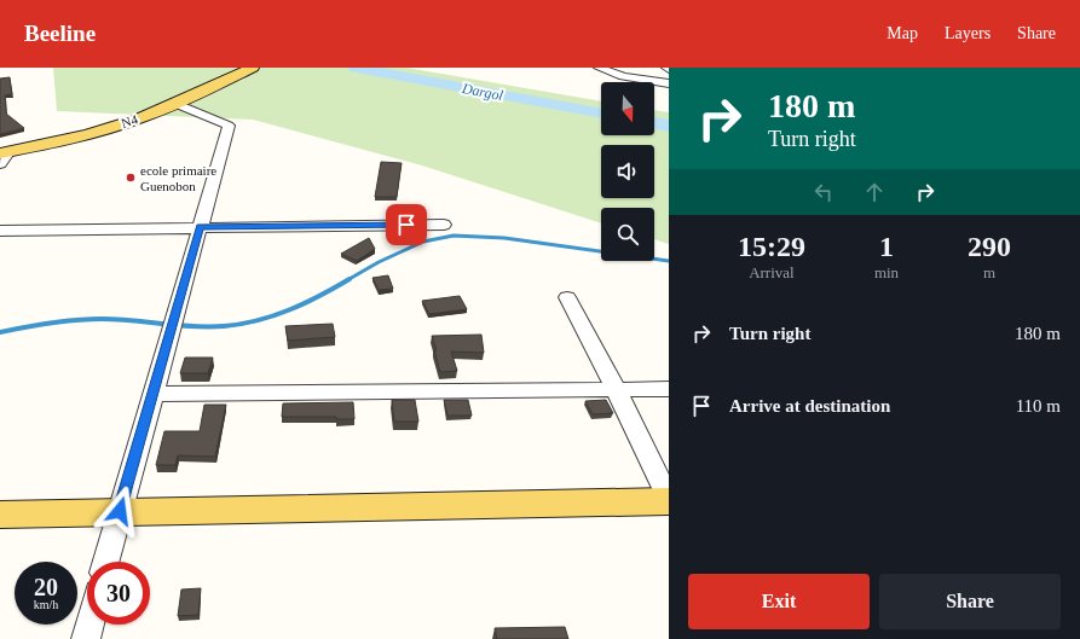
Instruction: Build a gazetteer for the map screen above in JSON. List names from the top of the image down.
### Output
{
  "streets": {
    "main road": ["N4"]
  },
  "water": ["Dargol"],
  "places": ["ecole primaire Guenobon"],
  "north": "bottom",
  "page": {
    "header": "Beeline",
    "nav": ["Map", "Layers", "Share"],
    "turn": ["180 m", "Turn right"],
    "eta": [
      "15:29",
      "Arrival",
      "1",
      "min",
      "290",
      "m"
    ],
    "list": [
      {
        "name": "Turn right",
        "value": "180 m"
      },
      {
        "name": "Arrive at destination",
        "value": "110 m"
      }
    ],
    "speed": "20 km/h",
    "limit": "30",
    "buttons": ["Exit", "Share"]
  }
}
